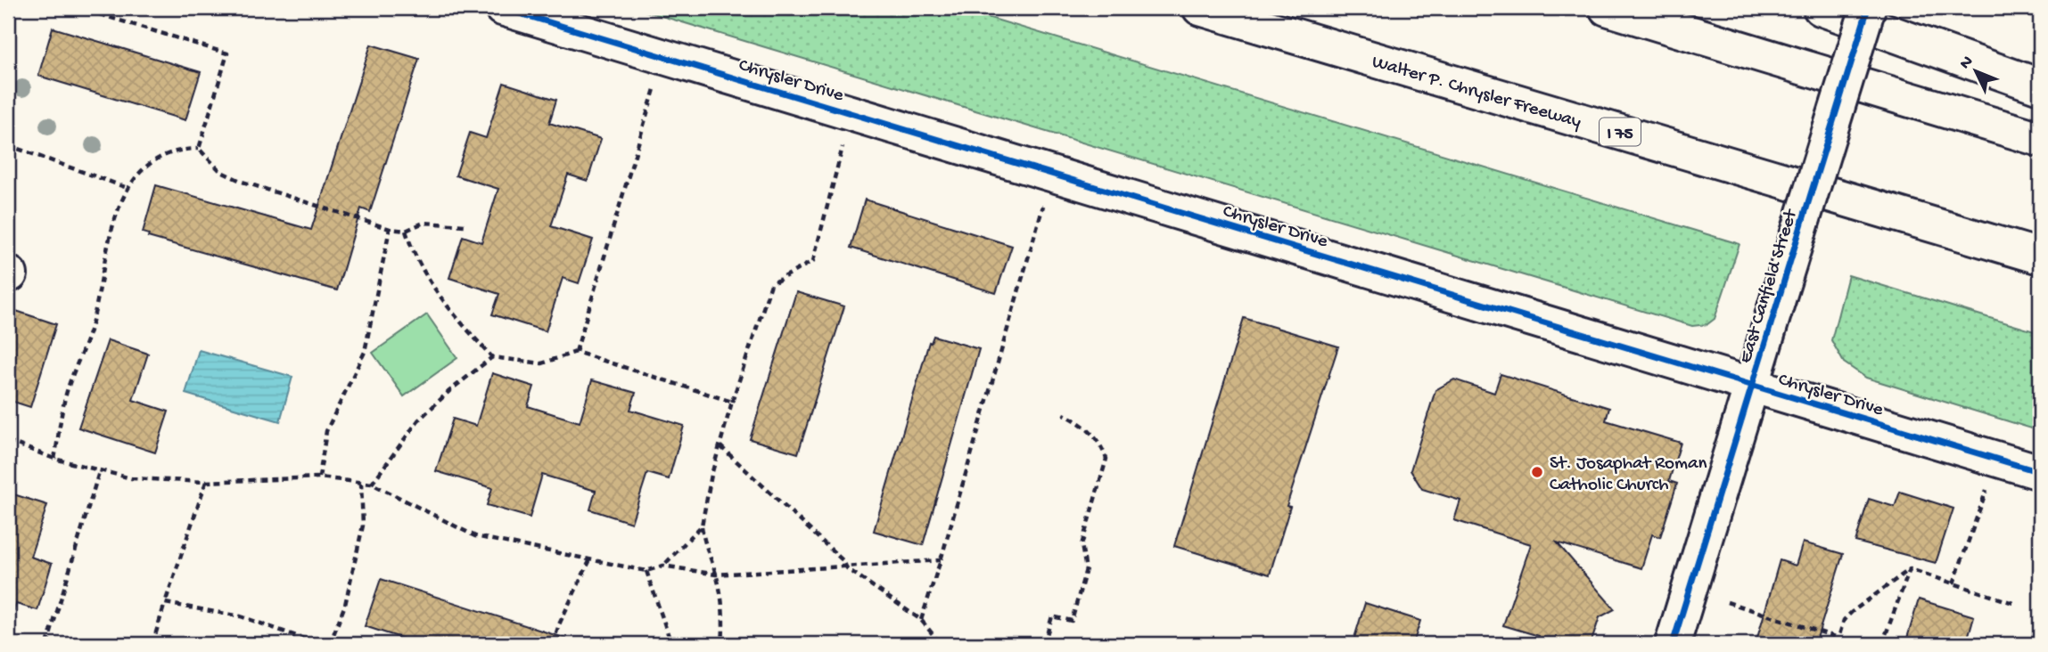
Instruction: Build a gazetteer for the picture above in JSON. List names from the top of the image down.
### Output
{
  "streets": {
    "main road": [
      "Chrysler Drive",
      "Walter P. Chrysler Freeway",
      "I 75",
      "East Canfield Street"
    ]
  },
  "crossings": [
    ["Chrysler Drive", "East Canfield Street"]
  ],
  "places": ["St. Josaphat Roman Catholic Church"],
  "north": "top left"
}
